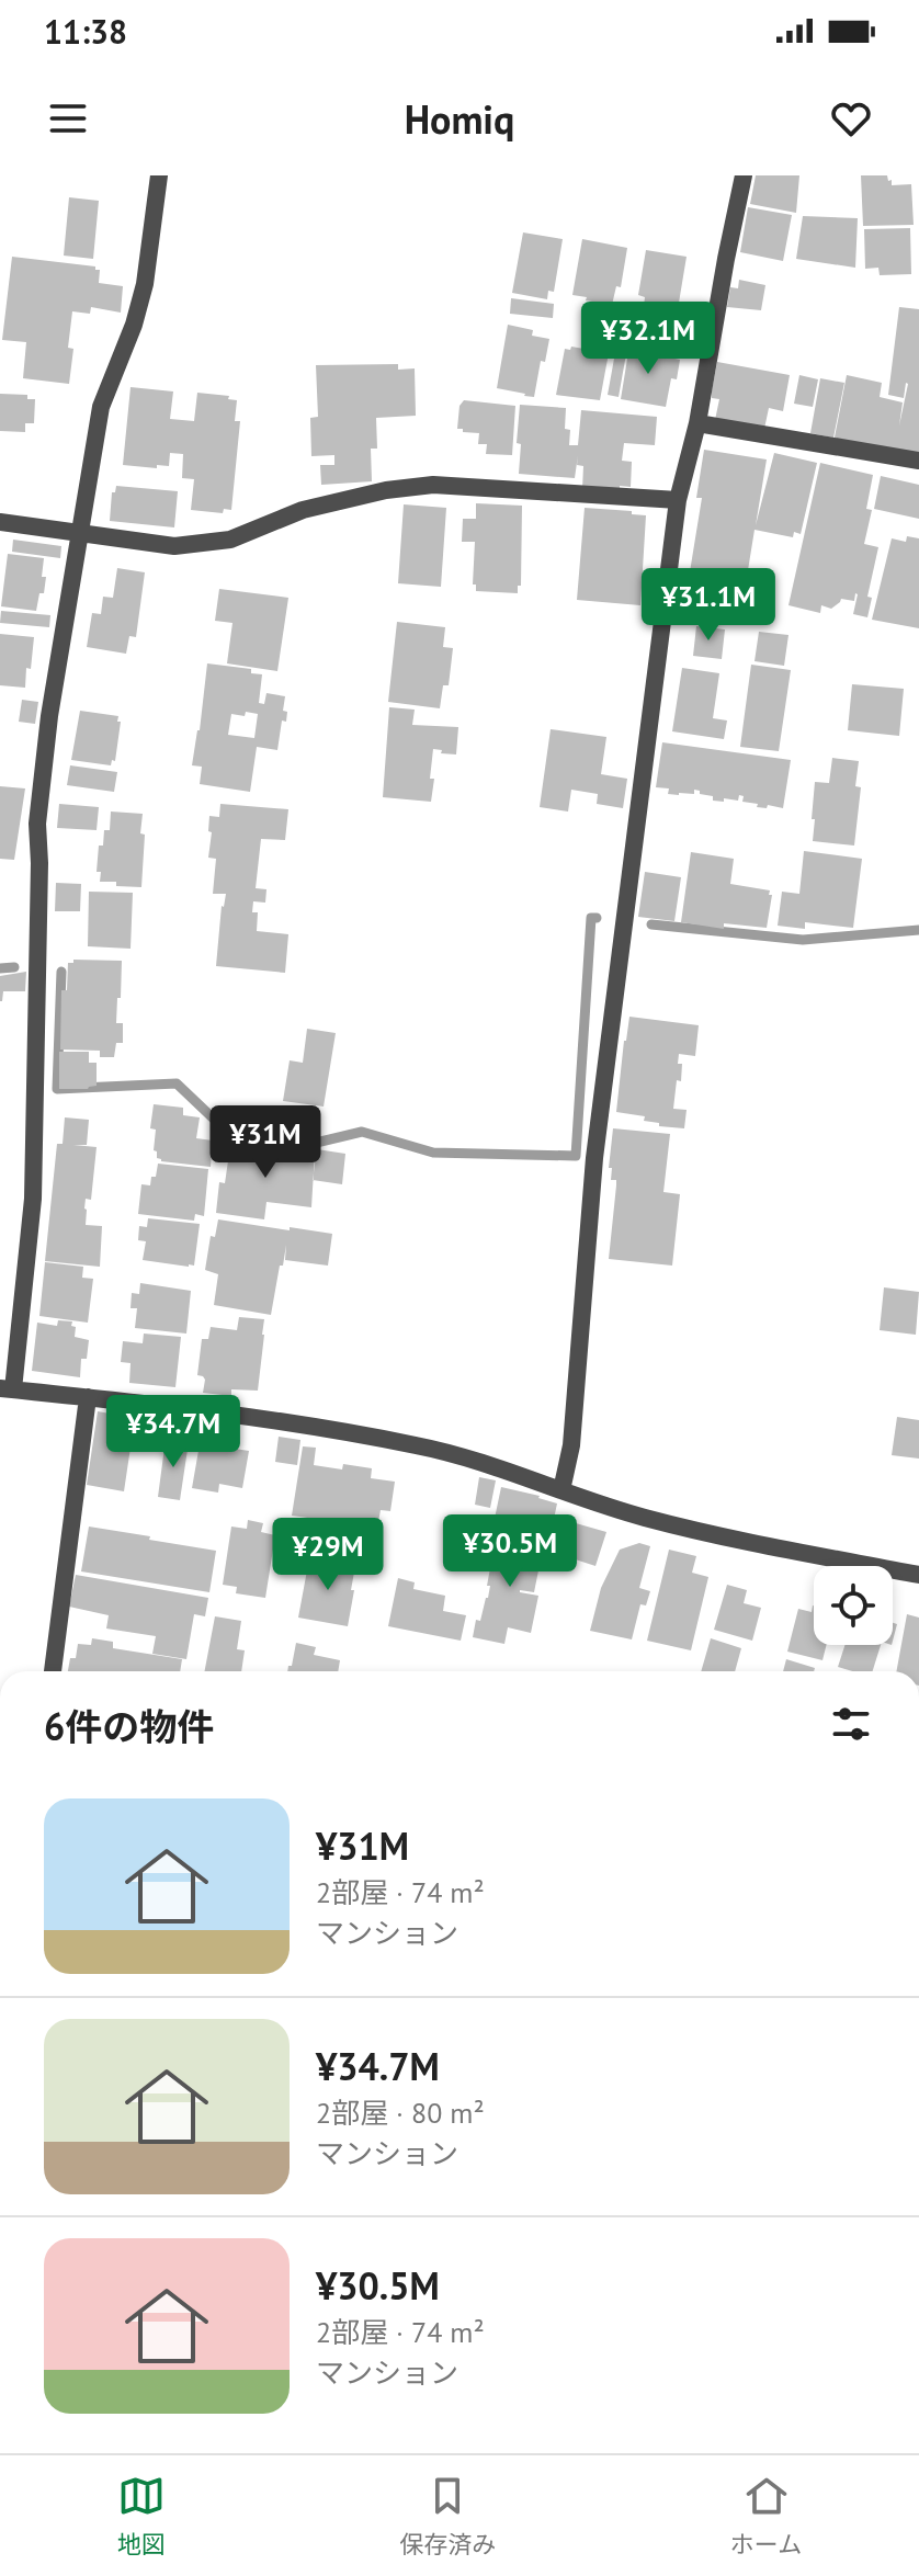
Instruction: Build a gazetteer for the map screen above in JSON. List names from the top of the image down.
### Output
{
  "page": {
    "status": "11:38",
    "header": "Homiq",
    "price": [
      "¥32.1M",
      "¥31.1M",
      "¥31M",
      "¥34.7M",
      "¥30.5M",
      "¥29M"
    ],
    "heading": "6件の物件",
    "list": [
      {
        "name": "¥31M",
        "note": "2部屋 · 74 m² · マンション"
      },
      {
        "name": "¥34.7M",
        "note": "2部屋 · 80 m² · マンション"
      },
      {
        "name": "¥30.5M",
        "note": "2部屋 · 74 m² · マンション"
      }
    ],
    "tabs": ["地図", "保存済み", "ホーム"]
  }
}
